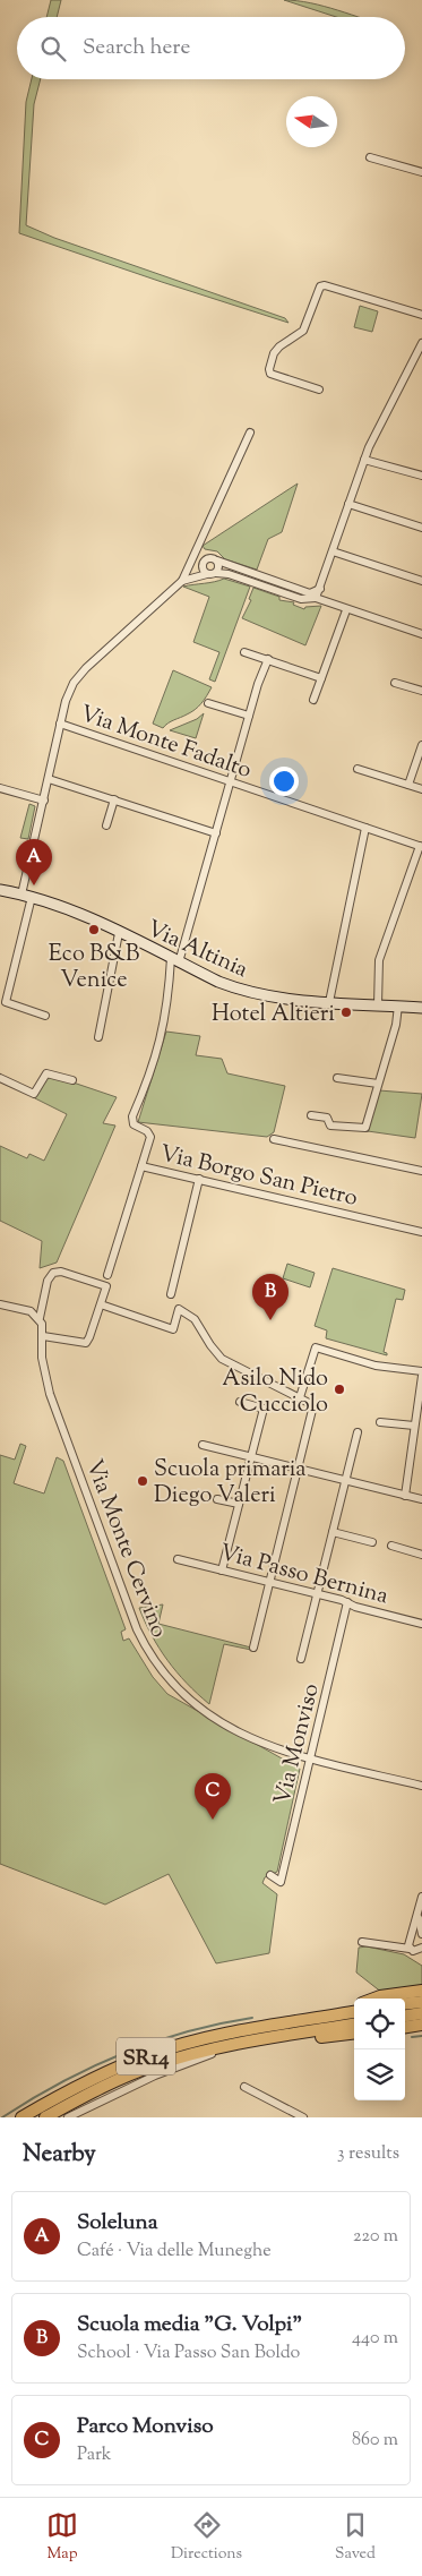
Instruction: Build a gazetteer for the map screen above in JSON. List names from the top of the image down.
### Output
{
  "streets": {
    "main road": ["Via Altinia", "SR14"],
    "street": [
      "Via Monte Fadalto",
      "Via Borgo San Pietro",
      "Via Monte Cervino",
      "Via Passo Bernina",
      "Via Monviso"
    ]
  },
  "crossings": [
    ["Via Altinia", "Via Borgo San Pietro"],
    ["Via Monte Cervino", "Via Monviso"],
    ["Via Passo Bernina", "Via Monviso"]
  ],
  "places": [
    "Eco B&B Venice",
    "Hotel Altieri",
    "Asilo Nido Cucciolo",
    "Scuola primaria Diego Valeri"
  ],
  "north": "left",
  "page": {
    "search": "Search here",
    "pins": ["A", "B", "C"],
    "heading": ["Nearby", "3 results"],
    "list": [
      {
        "mark": "A",
        "name": "Soleluna",
        "note": "Café · Via delle Muneghe",
        "value": "220 m"
      },
      {
        "mark": "B",
        "name": "Scuola media \"G. Volpi\"",
        "note": "School · Via Passo San Boldo",
        "value": "440 m"
      },
      {
        "mark": "C",
        "name": "Parco Monviso",
        "note": "Park",
        "value": "860 m"
      }
    ],
    "nav": ["Map", "Directions", "Saved"]
  }
}
